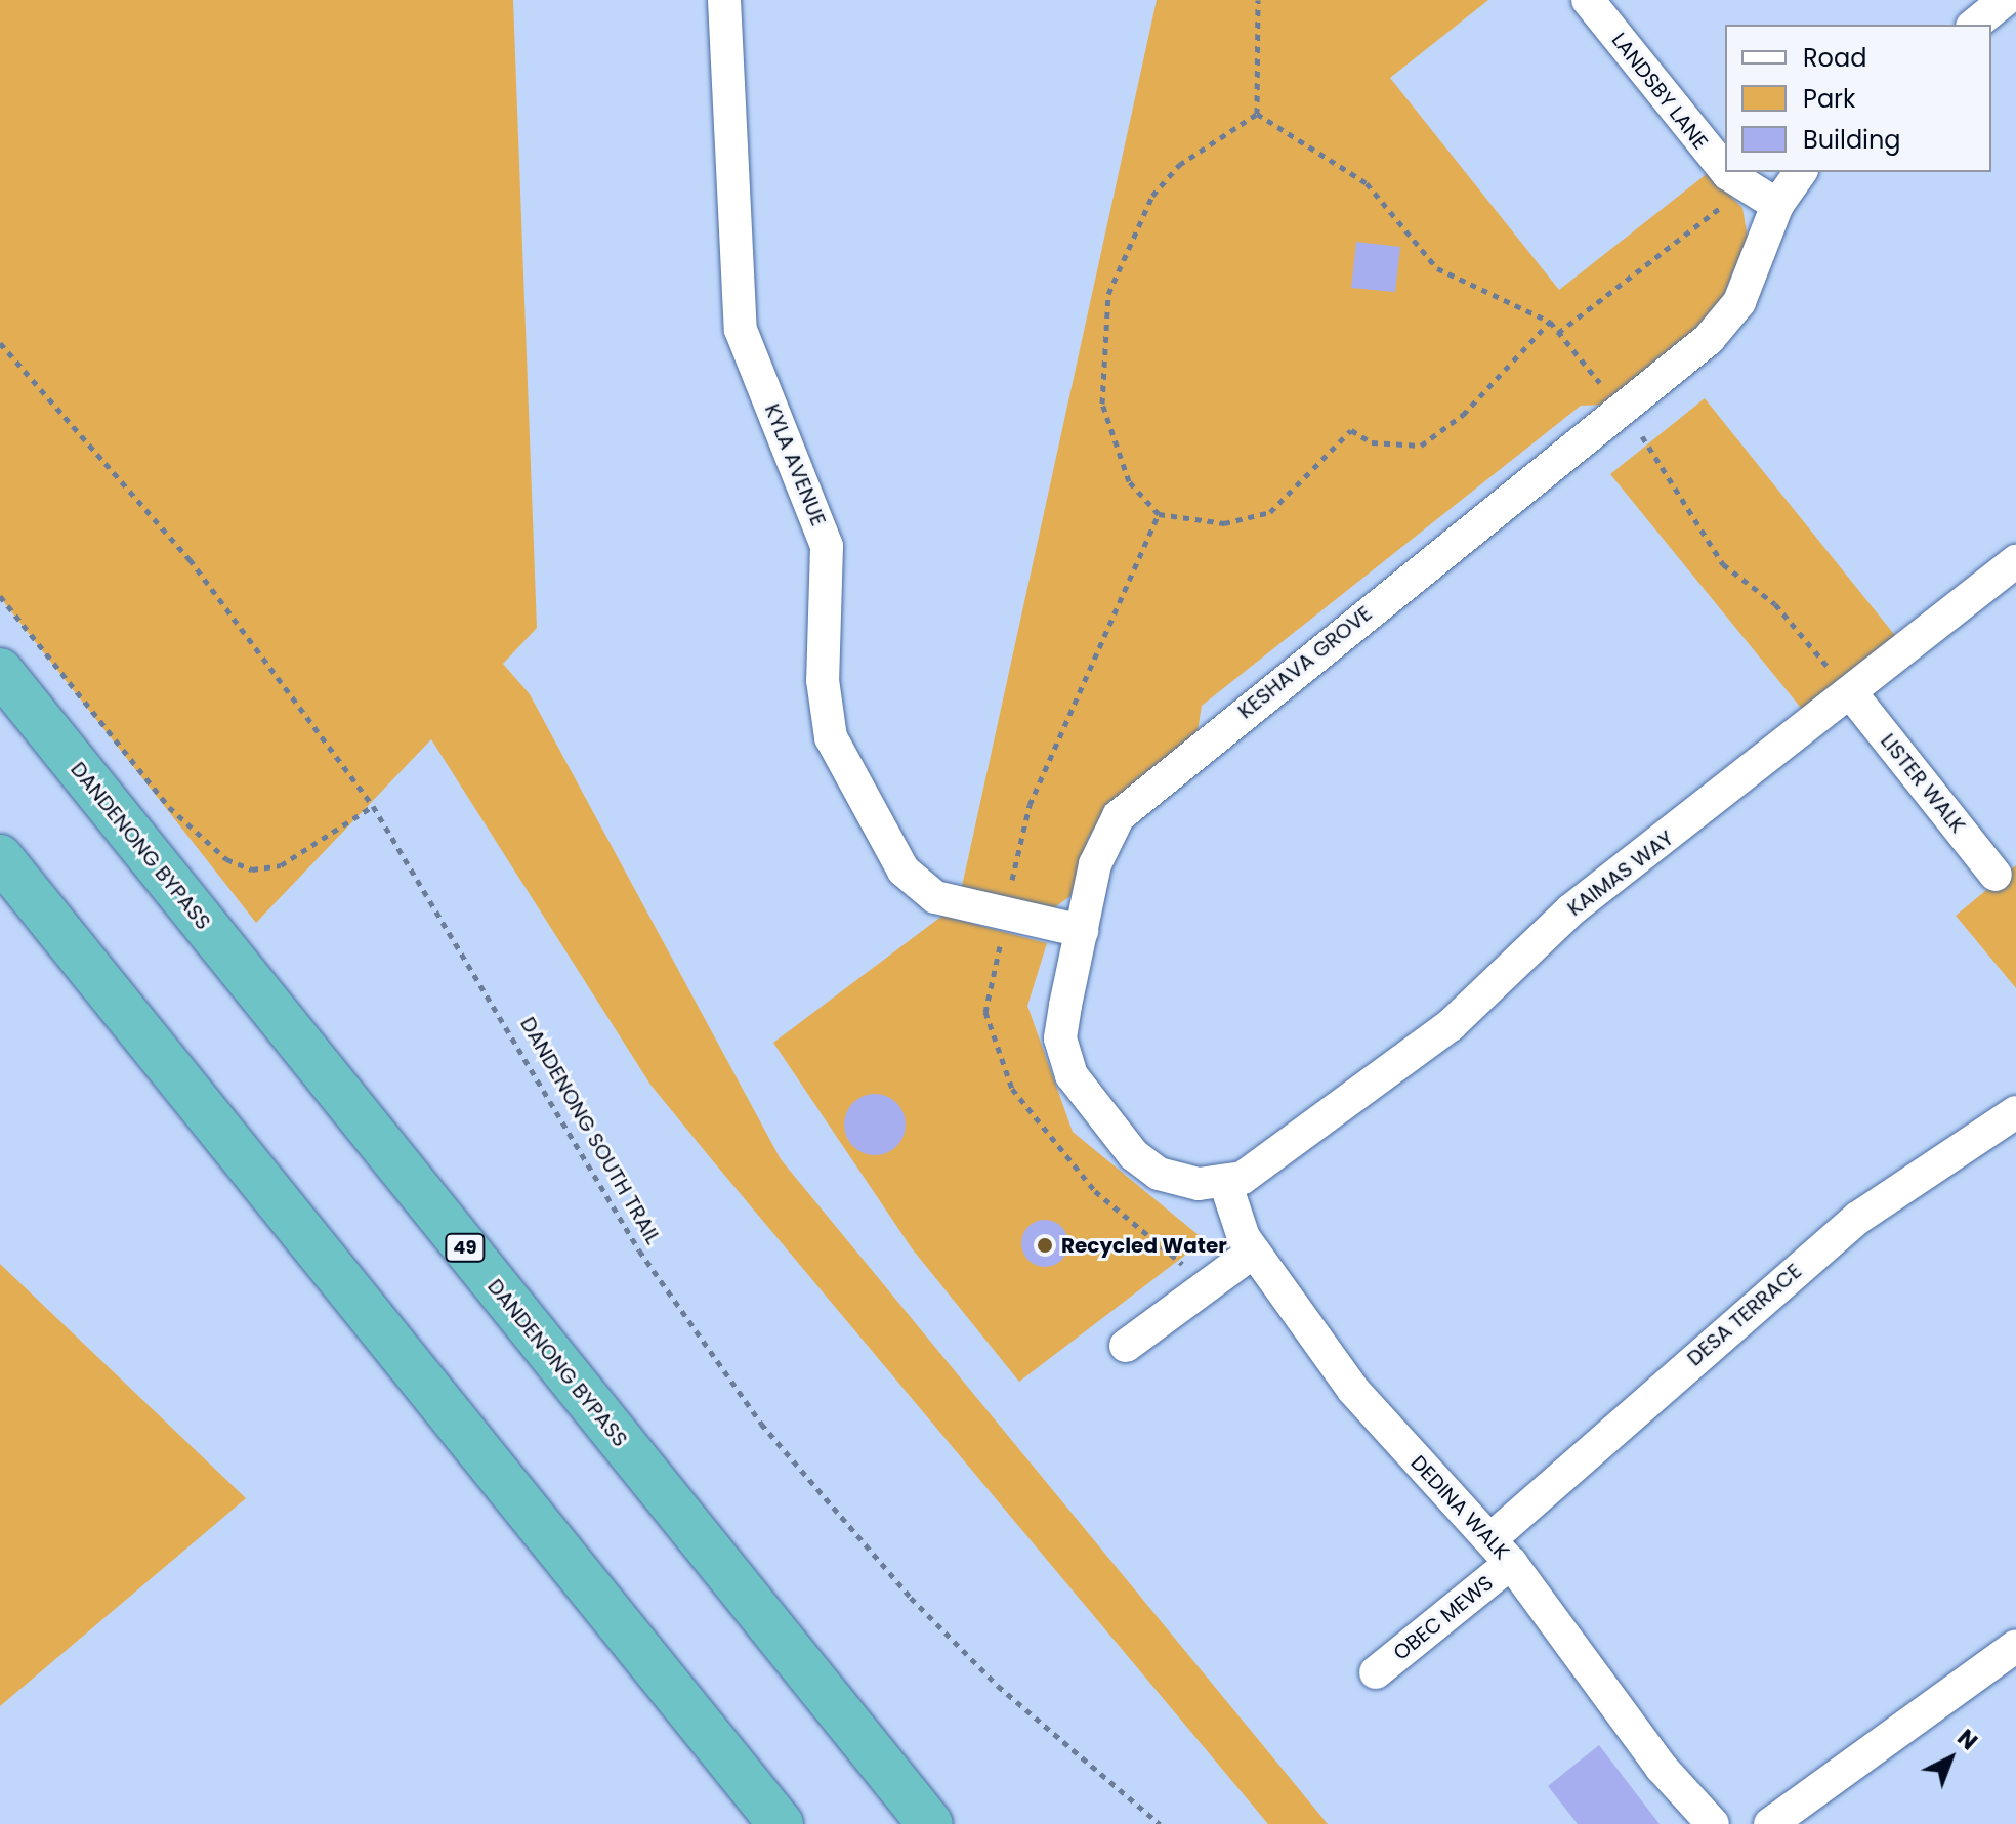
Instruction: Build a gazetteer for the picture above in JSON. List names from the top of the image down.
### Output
{
  "streets": {
    "highway": ["DANDENONG BYPASS", "49"],
    "street": [
      "LANDSBY LANE",
      "KYLA AVENUE",
      "KESHAVA GROVE",
      "LISTER WALK",
      "KAIMAS WAY",
      "DESA TERRACE",
      "DEDINA WALK",
      "OBEC MEWS"
    ],
    "path": ["DANDENONG SOUTH TRAIL"]
  },
  "crossings": [
    ["LANDSBY LANE", "KESHAVA GROVE"],
    ["KYLA AVENUE", "KESHAVA GROVE"],
    ["KESHAVA GROVE", "KAIMAS WAY"],
    ["KESHAVA GROVE", "DEDINA WALK"],
    ["LISTER WALK", "KAIMAS WAY"],
    ["KAIMAS WAY", "DEDINA WALK"],
    ["DESA TERRACE", "DEDINA WALK"],
    ["DESA TERRACE", "OBEC MEWS"],
    ["DEDINA WALK", "OBEC MEWS"]
  ],
  "places": ["Recycled Water"],
  "legend": ["Road", "Park", "Building"],
  "north": "top right"
}
